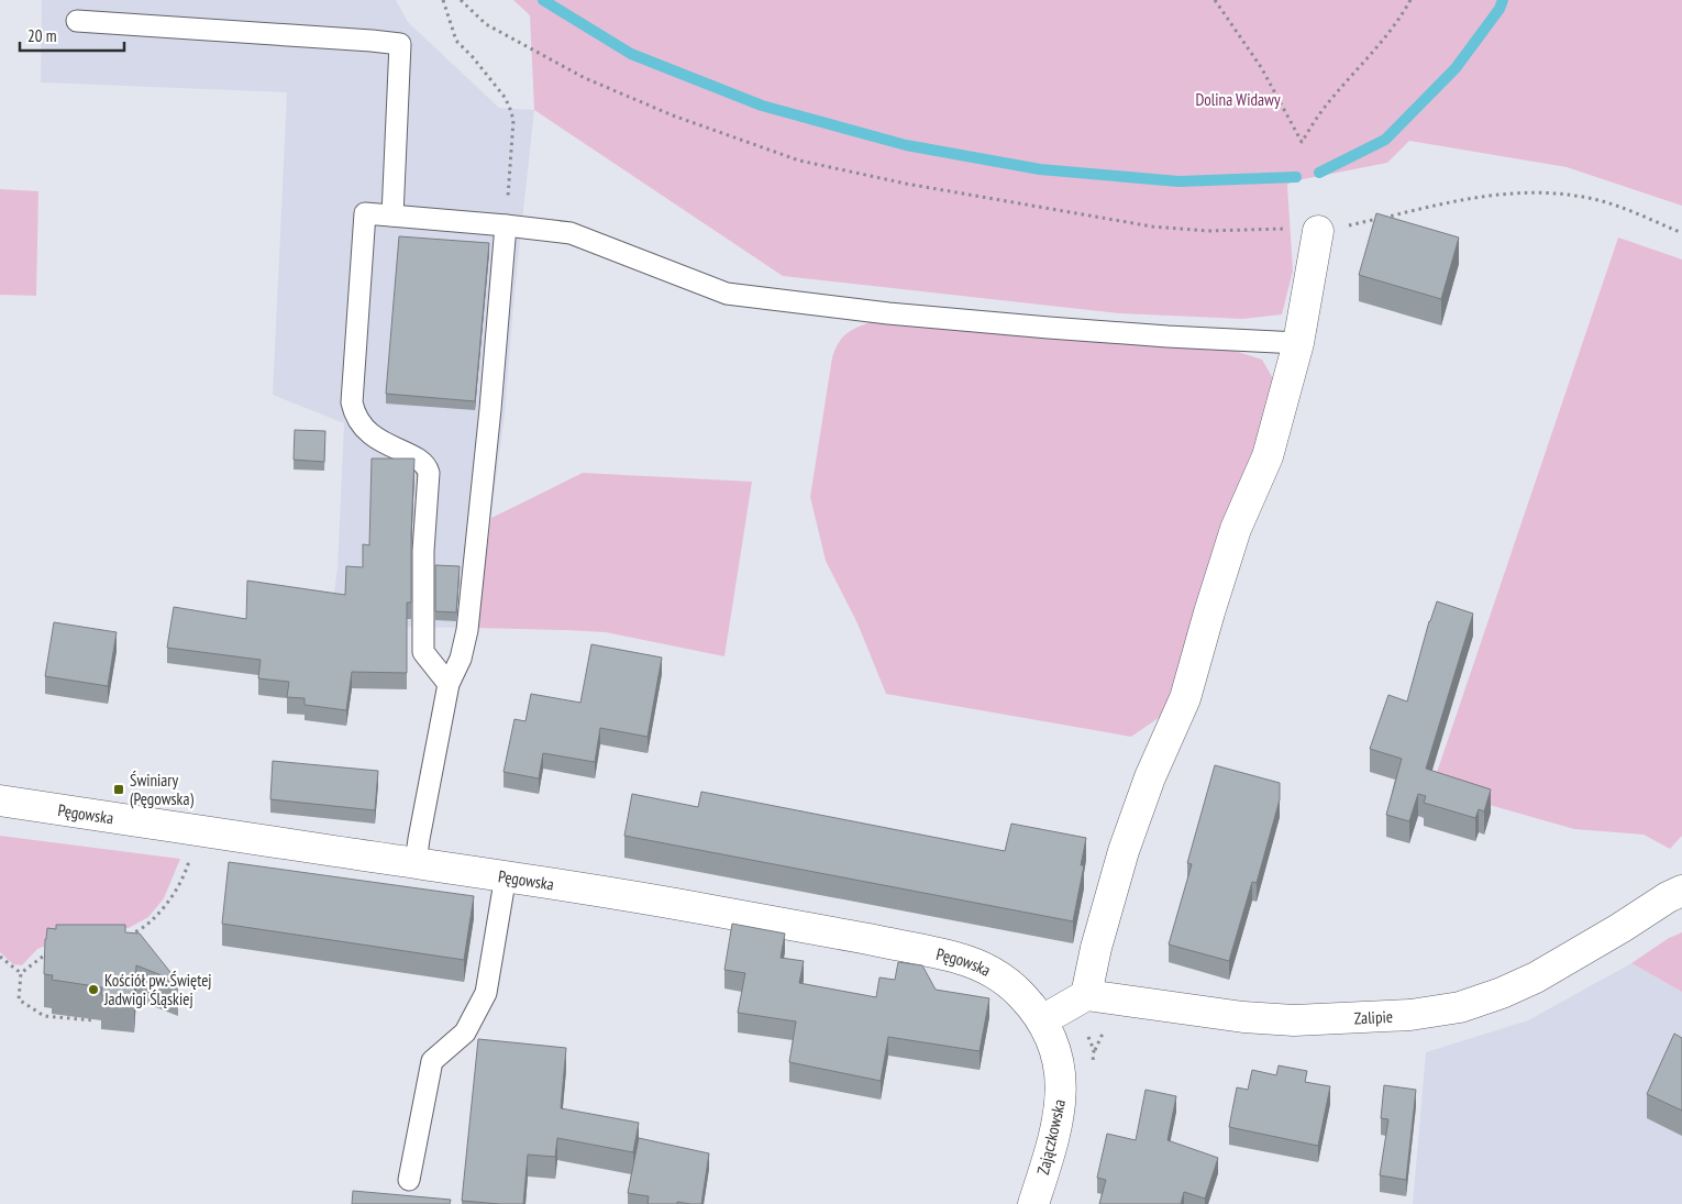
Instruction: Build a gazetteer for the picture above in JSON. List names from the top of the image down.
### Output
{
  "streets": {
    "street": ["Pęgowska", "Zalipie", "Zajączkowska"]
  },
  "crossings": [
    ["Pęgowska", "Zajączkowska"]
  ],
  "parks": ["Dolina Widawy"],
  "places": {
    "transit": ["Świniary (Pęgowska)"],
    "other": ["Kościół pw. Świętej Jadwigi Śląskiej"]
  },
  "scale_bar": "20 m"
}
